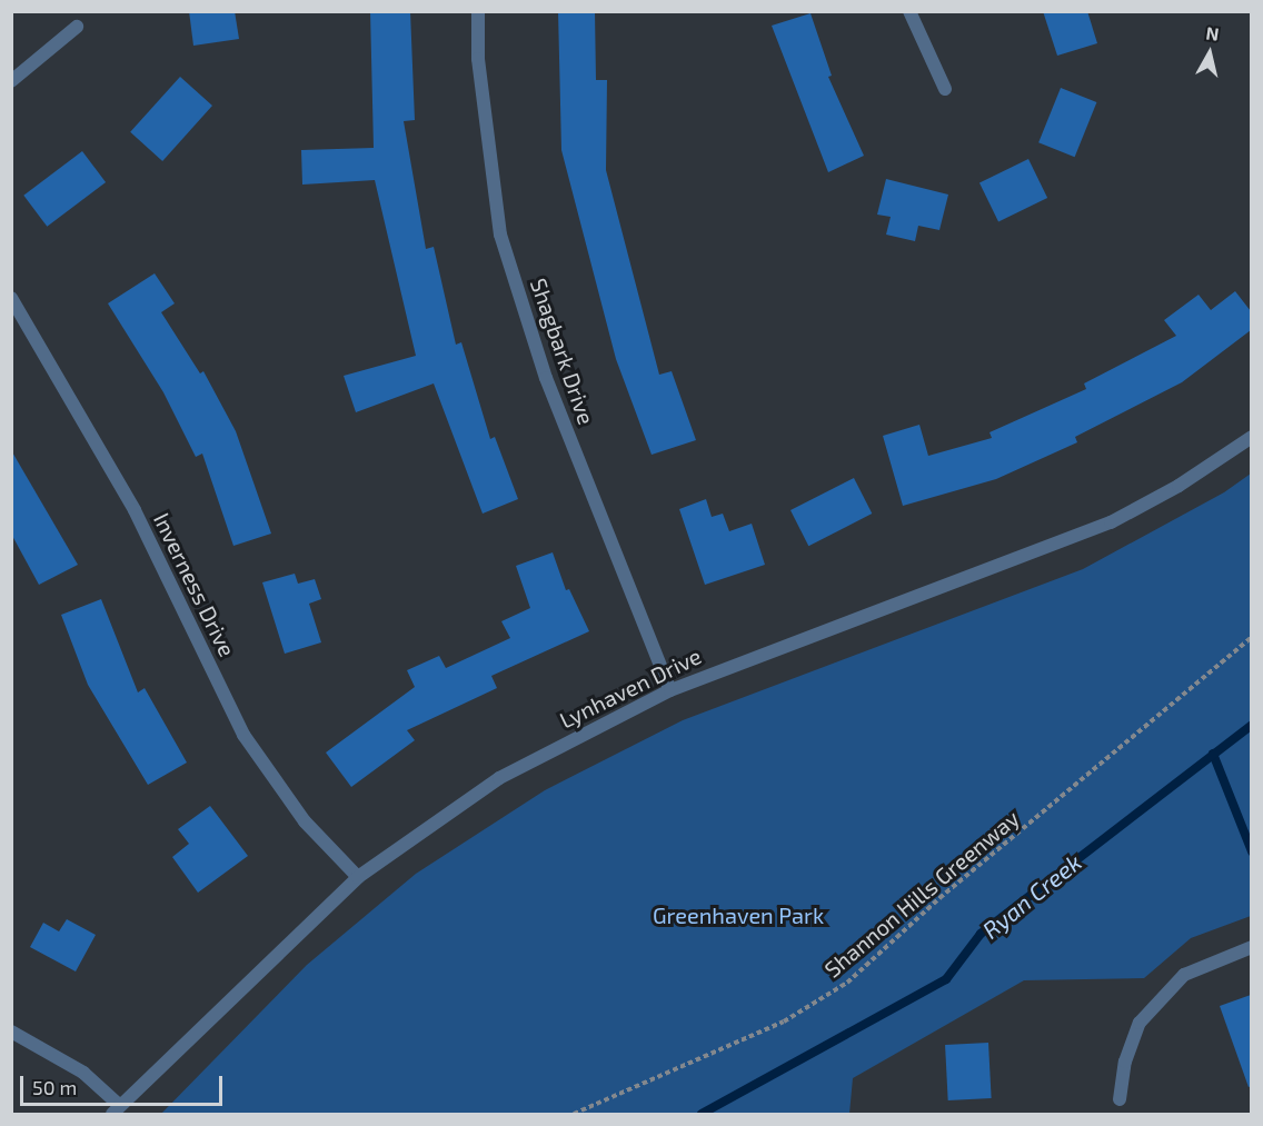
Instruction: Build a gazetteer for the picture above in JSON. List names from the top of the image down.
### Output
{
  "streets": {
    "street": ["Shagbark Drive", "Inverness Drive", "Lynhaven Drive"],
    "path": ["Shannon Hills Greenway"]
  },
  "crossings": [
    ["Shagbark Drive", "Lynhaven Drive"],
    ["Inverness Drive", "Lynhaven Drive"]
  ],
  "water": ["Ryan Creek"],
  "parks": ["Greenhaven Park"],
  "scale_bar": "50 m",
  "north": "top"
}
